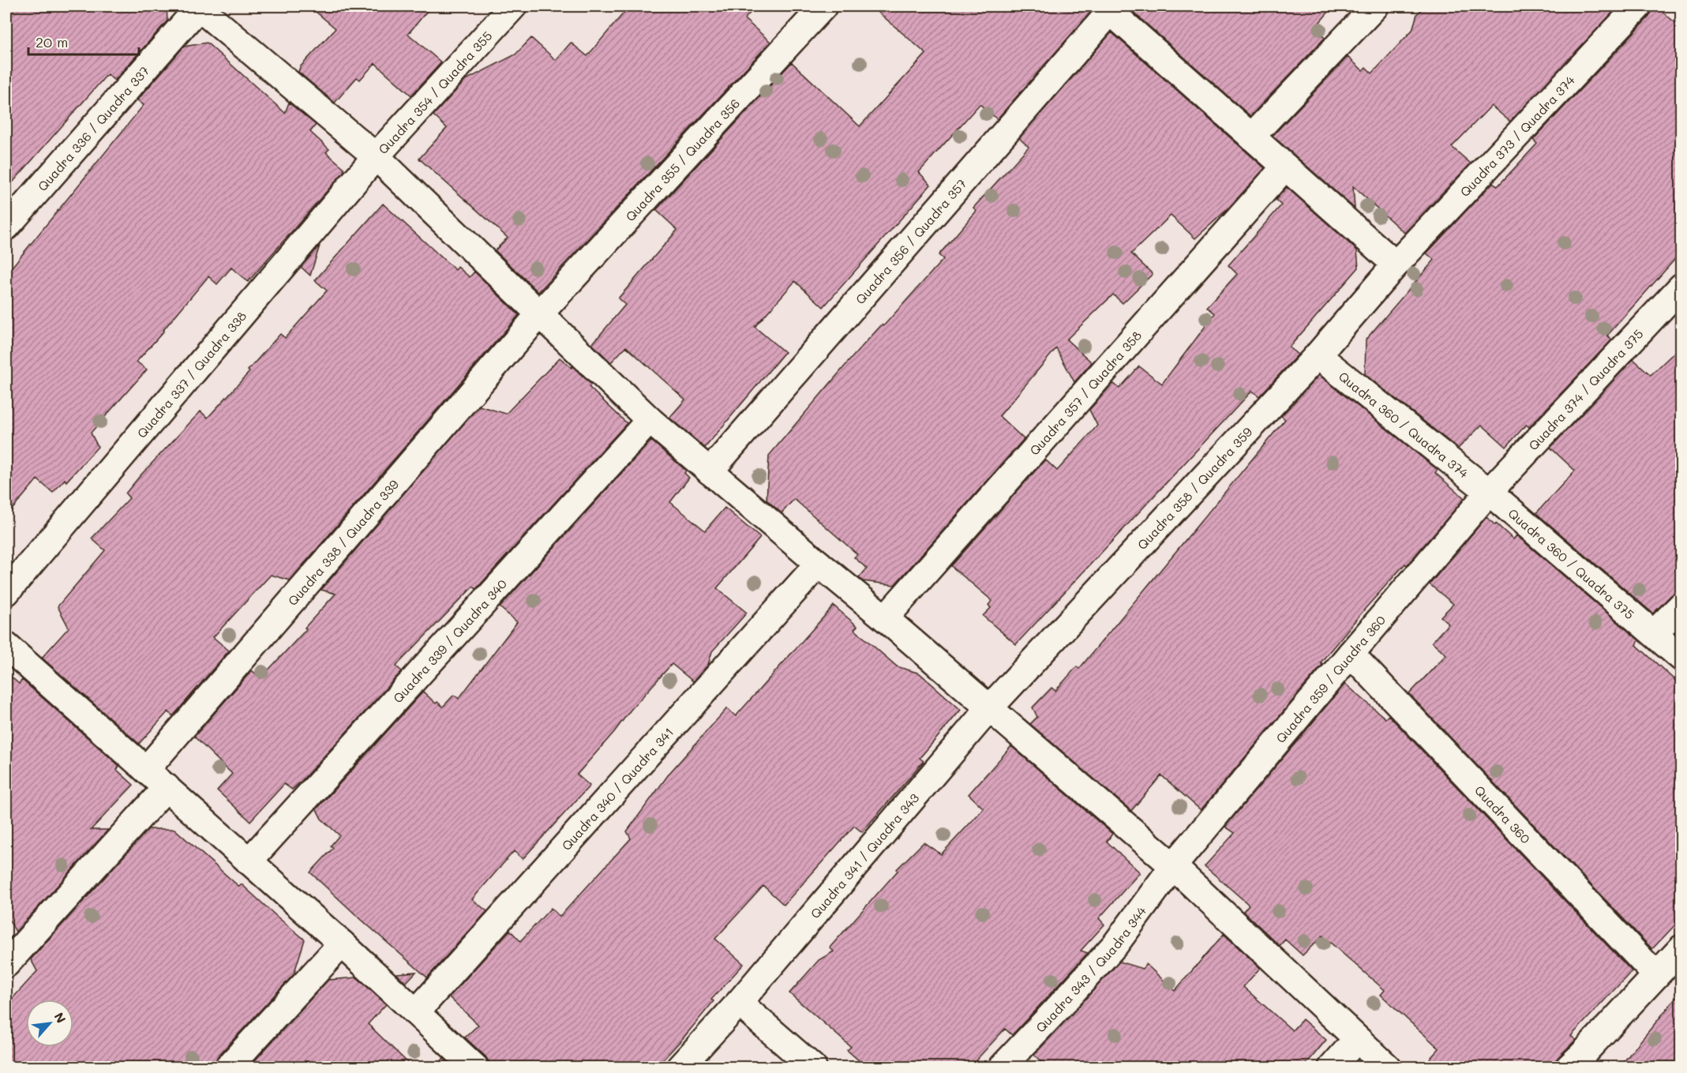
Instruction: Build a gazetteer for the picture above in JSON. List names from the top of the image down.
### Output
{
  "streets": {
    "street": [
      "Quadra 354 / Quadra 355",
      "Quadra 336 / Quadra 337",
      "Quadra 373 / Quadra 374",
      "Quadra 355 / Quadra 356",
      "Quadra 356 / Quadra 357",
      "Quadra 337 / Quadra 338",
      "Quadra 374 / Quadra 375",
      "Quadra 357 / Quadra 358",
      "Quadra 360 / Quadra 374",
      "Quadra 358 / Quadra 359",
      "Quadra 338 / Quadra 339",
      "Quadra 360 / Quadra 375",
      "Quadra 339 / Quadra 340",
      "Quadra 359 / Quadra 360",
      "Quadra 340 / Quadra 341",
      "Quadra 360",
      "Quadra 341 / Quadra 343",
      "Quadra 343 / Quadra 344"
    ]
  },
  "crossings": [
    ["Quadra 354 / Quadra 355", "Quadra 337 / Quadra 338"],
    ["Quadra 373 / Quadra 374", "Quadra 358 / Quadra 359"],
    ["Quadra 355 / Quadra 356", "Quadra 338 / Quadra 339"],
    ["Quadra 374 / Quadra 375", "Quadra 360 / Quadra 374"],
    ["Quadra 374 / Quadra 375", "Quadra 360 / Quadra 375"],
    ["Quadra 374 / Quadra 375", "Quadra 359 / Quadra 360"],
    ["Quadra 360 / Quadra 374", "Quadra 358 / Quadra 359"],
    ["Quadra 360 / Quadra 374", "Quadra 360 / Quadra 375"],
    ["Quadra 360 / Quadra 374", "Quadra 359 / Quadra 360"],
    ["Quadra 358 / Quadra 359", "Quadra 341 / Quadra 343"],
    ["Quadra 360 / Quadra 375", "Quadra 359 / Quadra 360"],
    ["Quadra 359 / Quadra 360", "Quadra 360"],
    ["Quadra 359 / Quadra 360", "Quadra 343 / Quadra 344"]
  ],
  "scale_bar": "20 m",
  "north": "top right"
}
